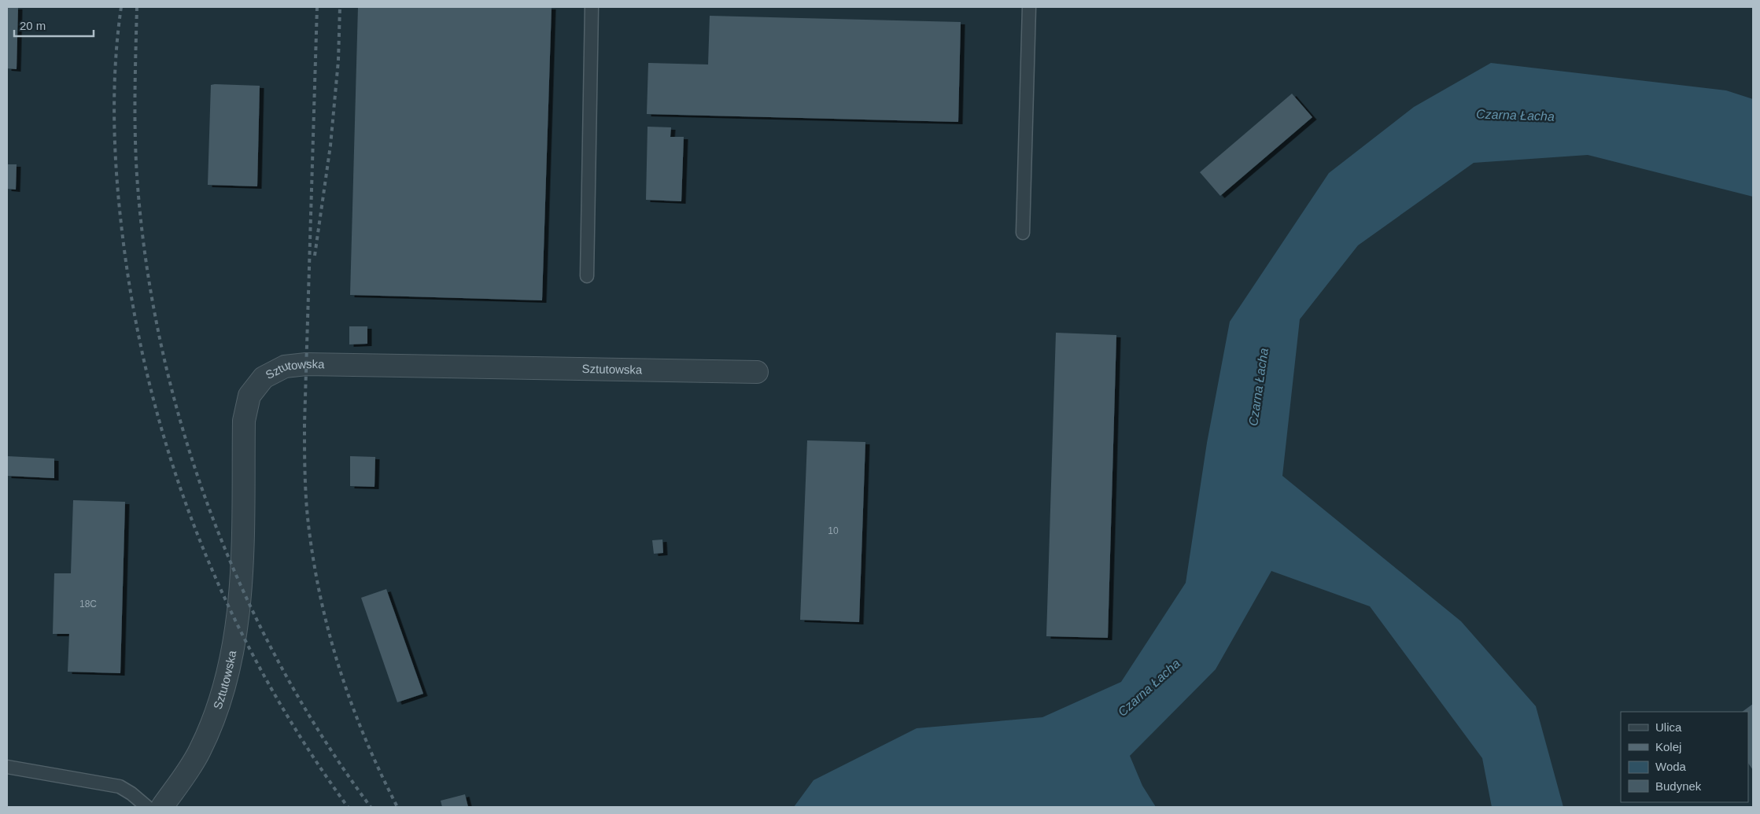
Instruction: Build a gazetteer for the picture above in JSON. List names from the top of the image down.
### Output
{
  "streets": {
    "street": ["Sztutowska"]
  },
  "water": ["Czarna Łacha"],
  "house_numbers": ["10", "18C"],
  "legend": [
    "Ulica",
    "Kolej",
    "Woda",
    "Budynek"
  ],
  "scale_bar": "20 m"
}
